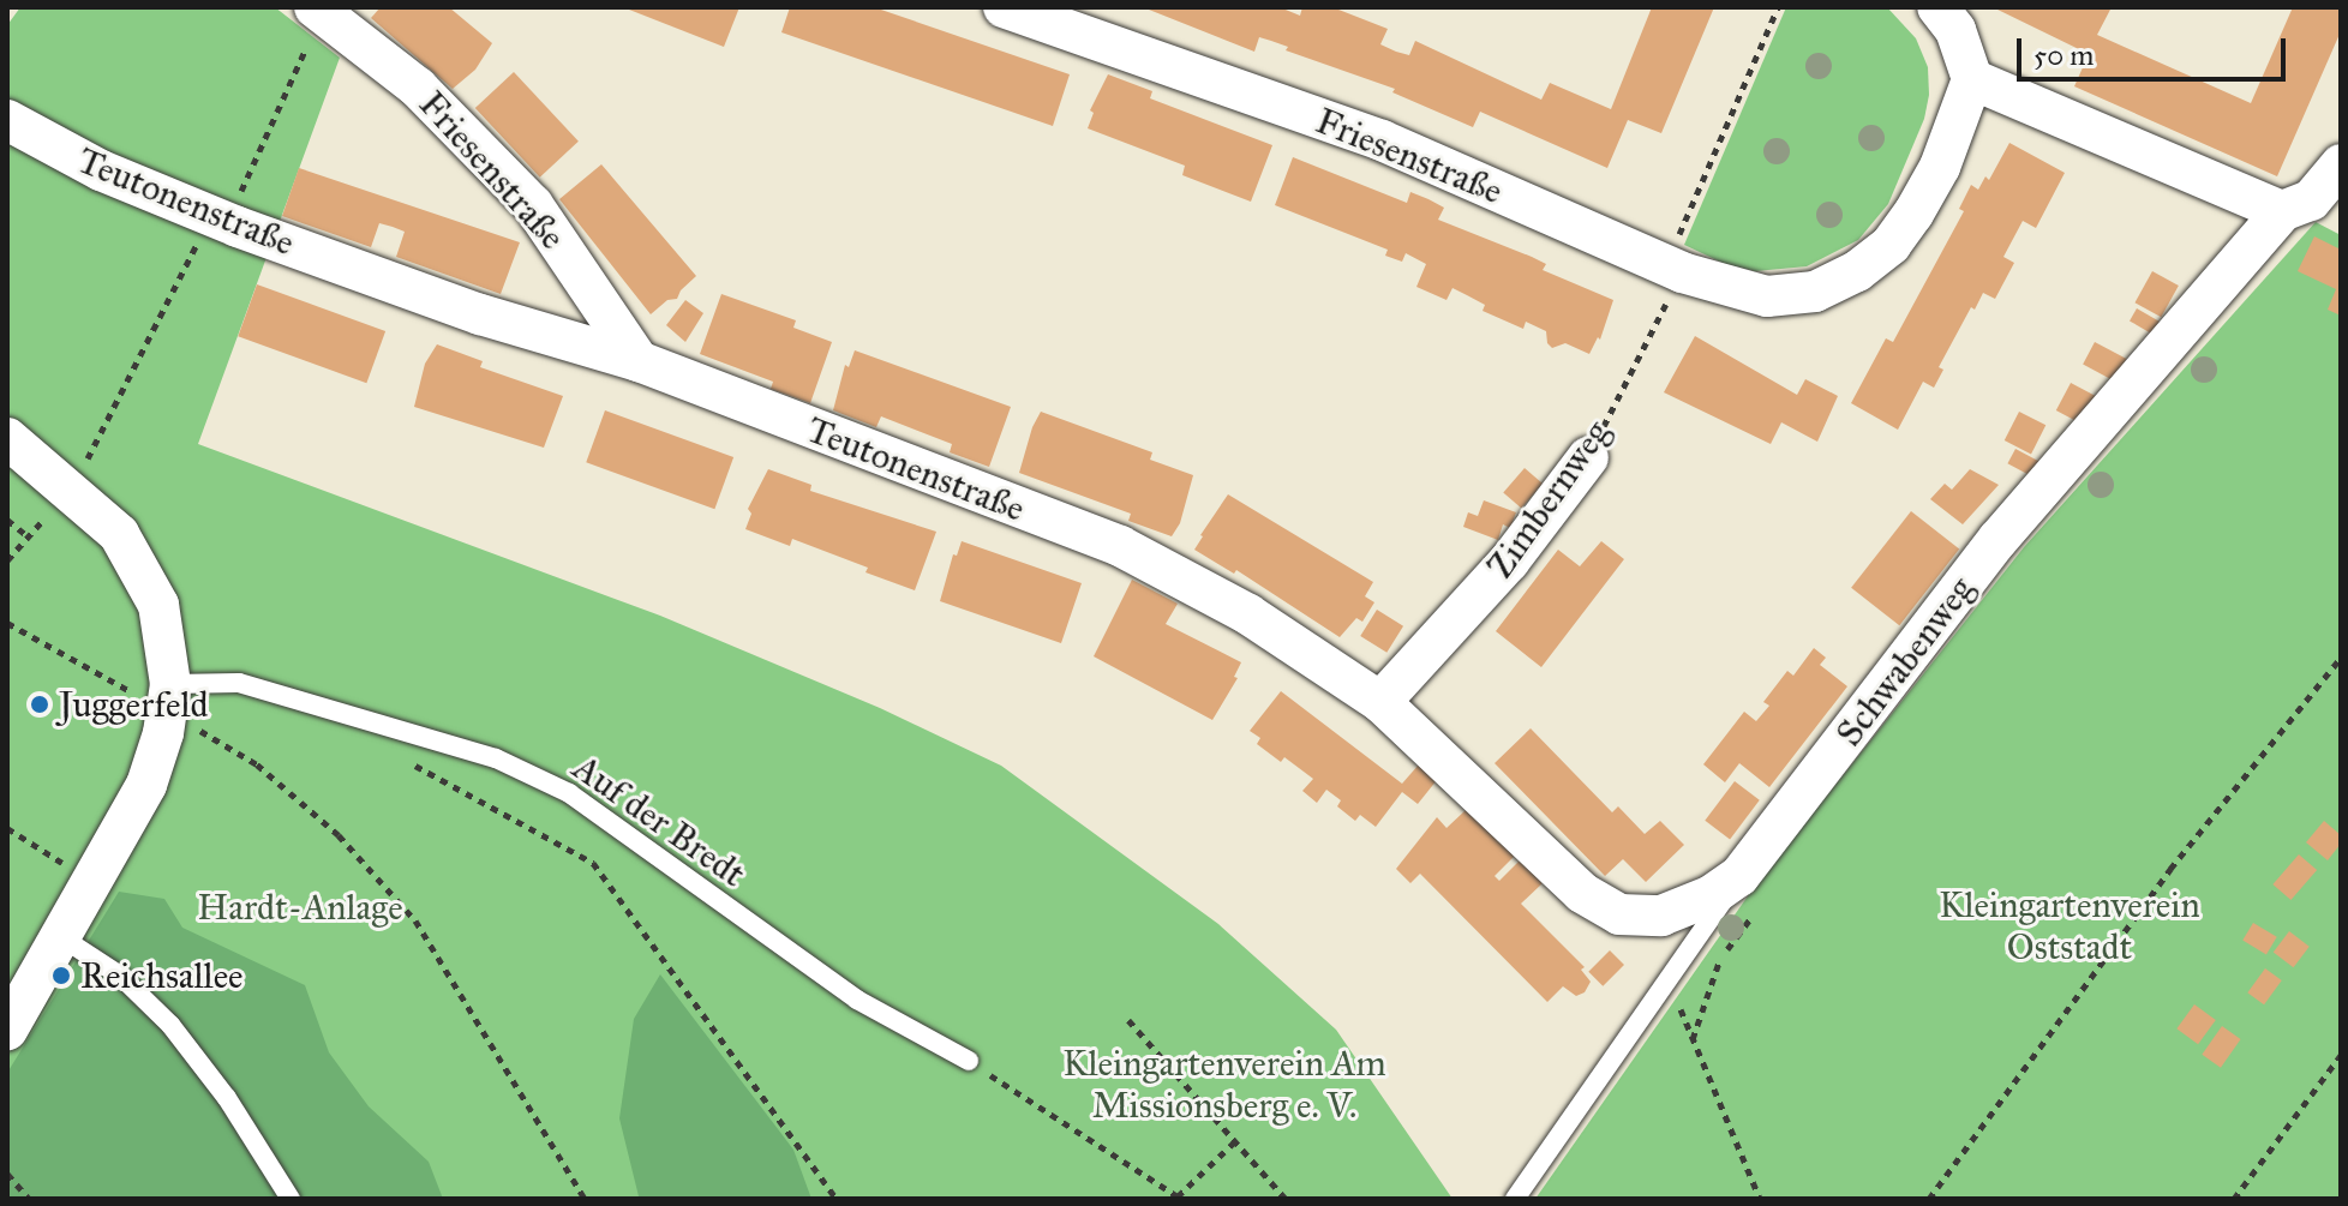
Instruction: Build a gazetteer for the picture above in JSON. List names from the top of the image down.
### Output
{
  "streets": {
    "street": [
      "Friesenstraße",
      "Teutonenstraße",
      "Zimbernweg",
      "Schwabenweg"
    ],
    "lane": ["Auf der Bredt"]
  },
  "crossings": [
    ["Friesenstraße", "Teutonenstraße"],
    ["Friesenstraße", "Zimbernweg"],
    ["Teutonenstraße", "Zimbernweg"],
    ["Teutonenstraße", "Schwabenweg"]
  ],
  "parks": ["Kleingartenverein Oststadt", "Hardt-Anlage", "Kleingartenverein Am Missionsberg e. V."],
  "places": ["Juggerfeld", "Reichsallee"],
  "scale_bar": "50 m"
}
